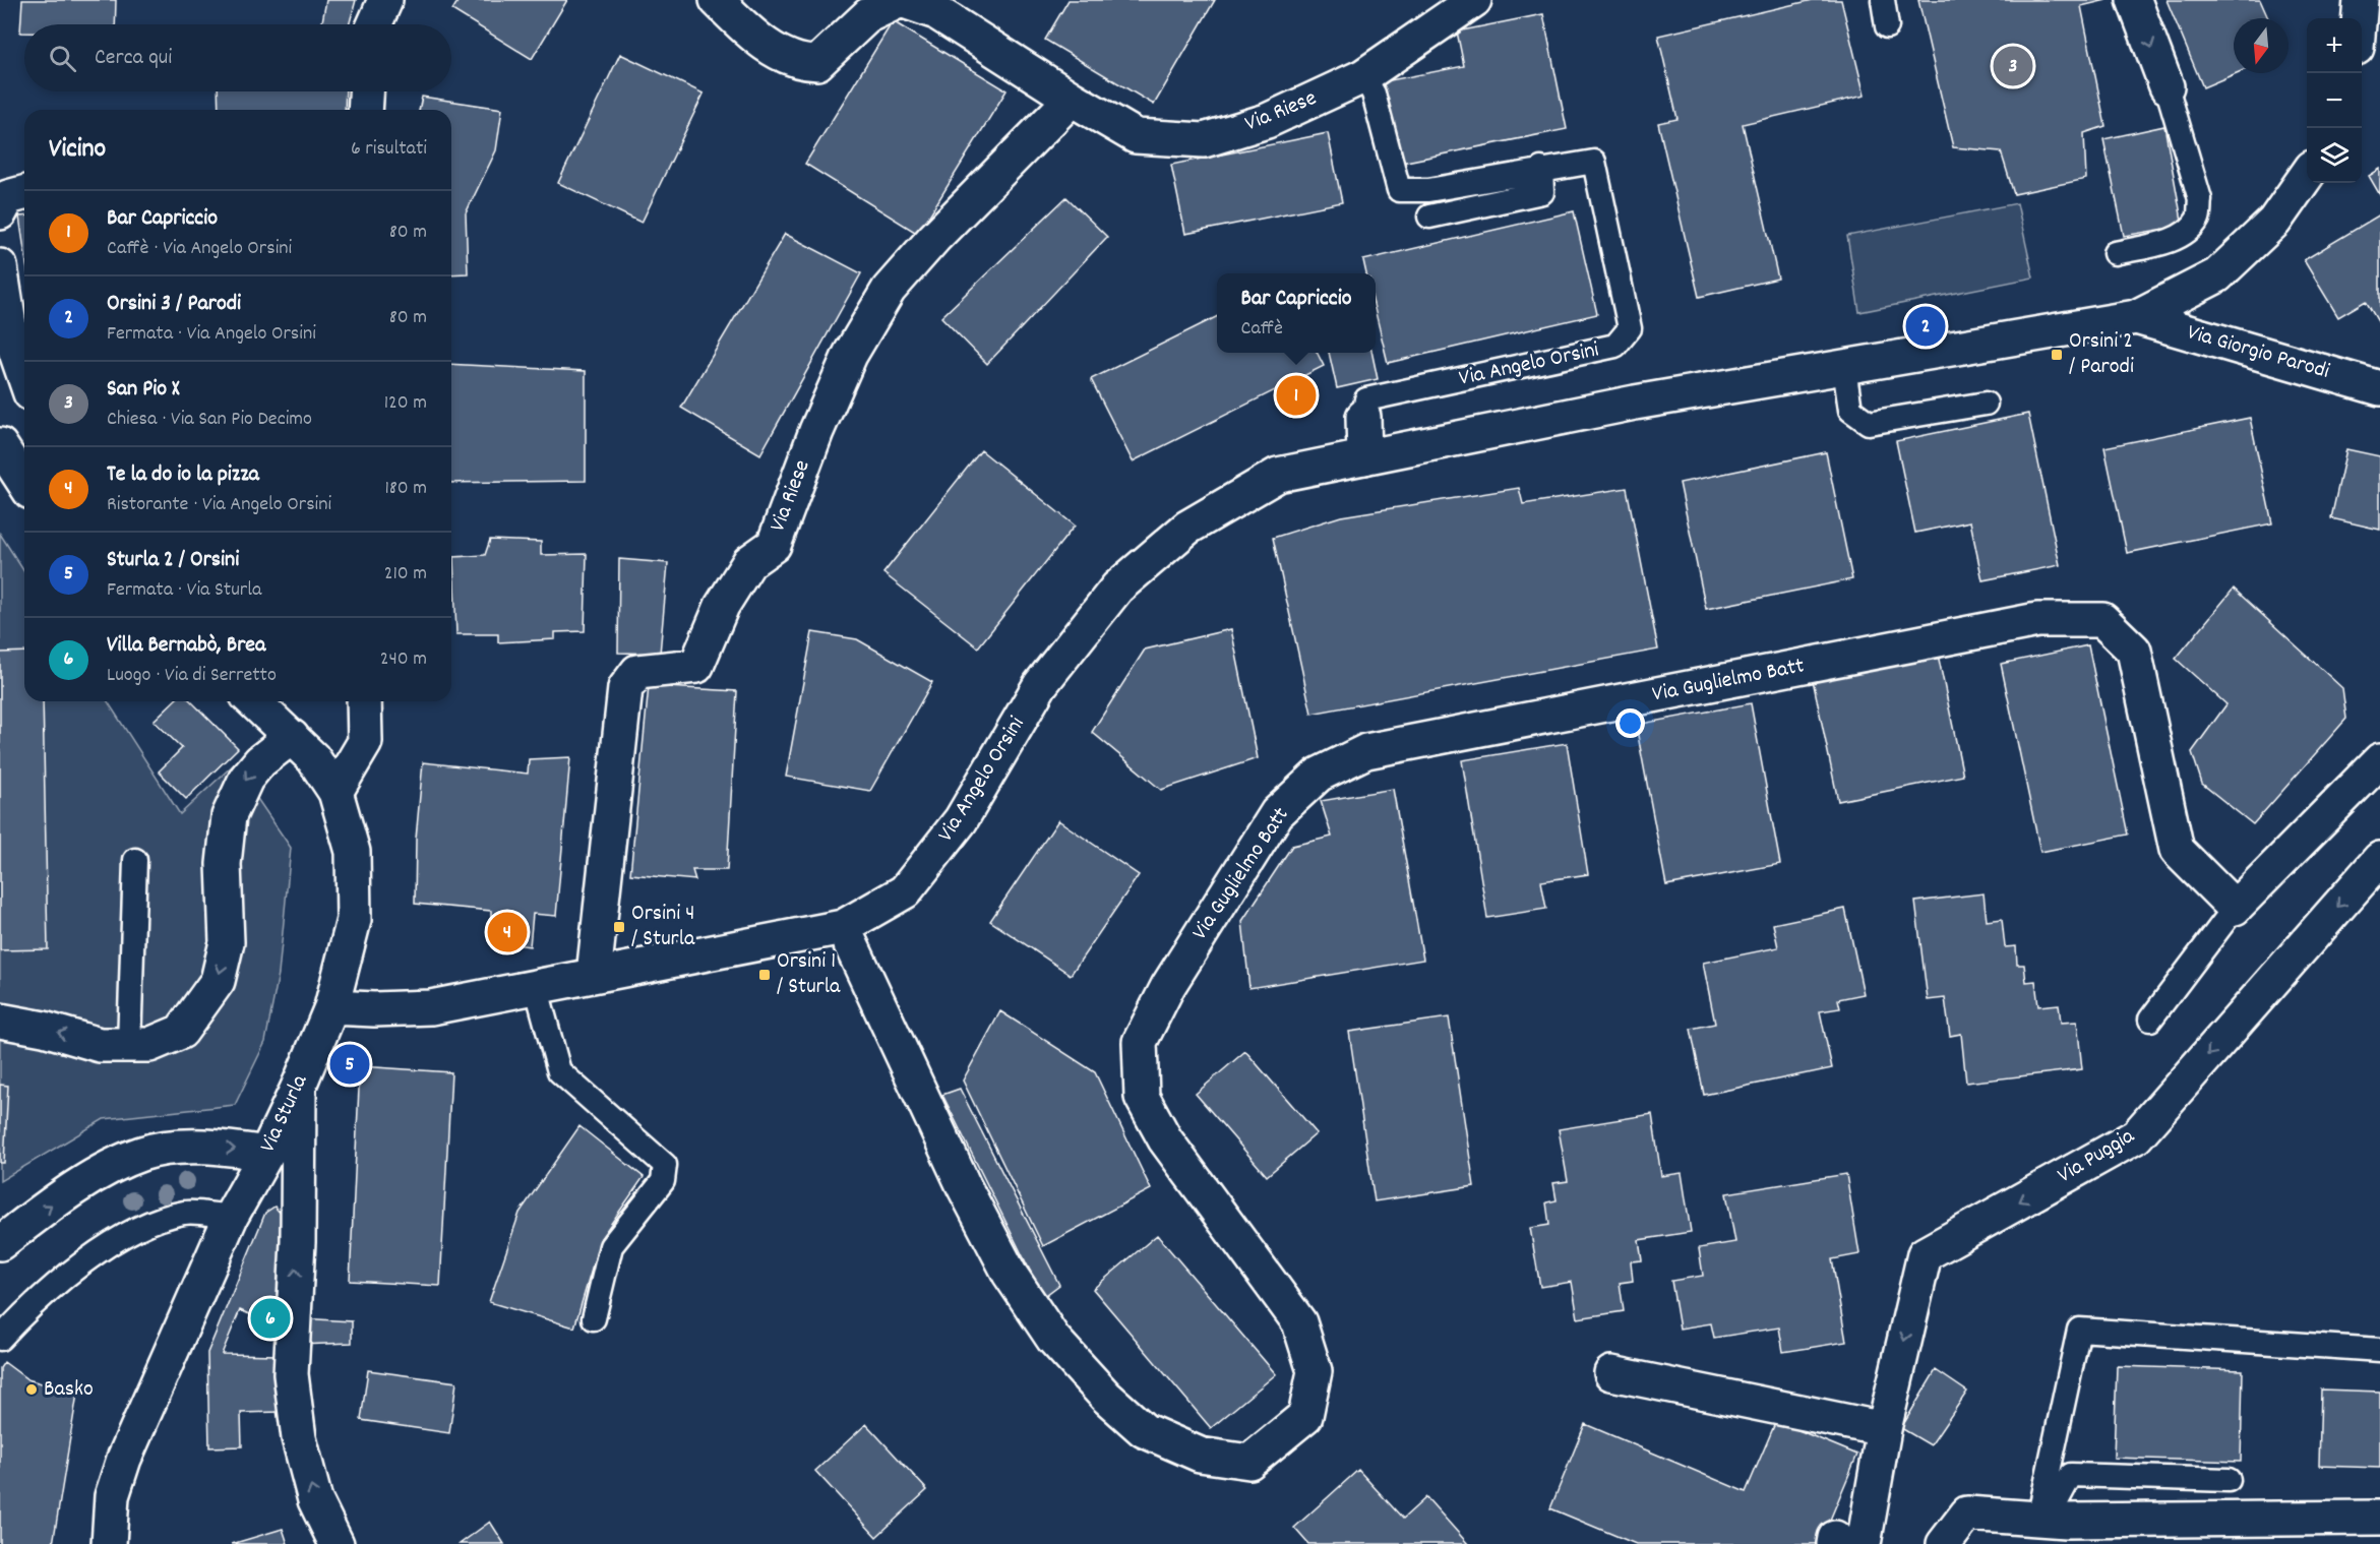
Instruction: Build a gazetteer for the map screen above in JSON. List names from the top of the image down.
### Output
{
  "streets": {
    "street": [
      "Via Riese",
      "Via Giorgio Parodi",
      "Via Angelo Orsini",
      "Via Guglielmo Batt",
      "Via Sturla",
      "Via Puggia"
    ]
  },
  "crossings": [
    ["Via Riese", "Via Angelo Orsini"],
    ["Via Giorgio Parodi", "Via Angelo Orsini"],
    ["Via Angelo Orsini", "Via Guglielmo Batt"],
    ["Via Angelo Orsini", "Via Sturla"]
  ],
  "one_way": ["Via Puggia"],
  "places": {
    "transit": ["Orsini 2 / Parodi", "Orsini 4 / Sturla", "Orsini 1 / Sturla"],
    "other": ["Basko"]
  },
  "north": "bottom",
  "page": {
    "map_buttons": ["+", "−"],
    "search": "Cerca qui",
    "pins": [
      "3",
      "2",
      "1",
      "4",
      "5",
      "6"
    ],
    "heading": ["Vicino", "6 risultati"],
    "list": [
      {
        "mark": "1",
        "name": "Bar Capriccio",
        "note": "Caffè · Via Angelo Orsini",
        "value": "80 m"
      },
      {
        "mark": "2",
        "name": "Orsini 3 / Parodi",
        "note": "Fermata · Via Angelo Orsini",
        "value": "80 m"
      },
      {
        "mark": "3",
        "name": "San Pio X",
        "note": "Chiesa · Via San Pio Decimo",
        "value": "120 m"
      },
      {
        "mark": "4",
        "name": "Te la do io la pizza",
        "note": "Ristorante · Via Angelo Orsini",
        "value": "180 m"
      },
      {
        "mark": "5",
        "name": "Sturla 2 / Orsini",
        "note": "Fermata · Via Sturla",
        "value": "210 m"
      },
      {
        "mark": "6",
        "name": "Villa Bernabò, Brea",
        "note": "Luogo · Via di Serretto",
        "value": "240 m"
      }
    ],
    "popup": ["Bar Capriccio", "Caffè"]
  }
}
